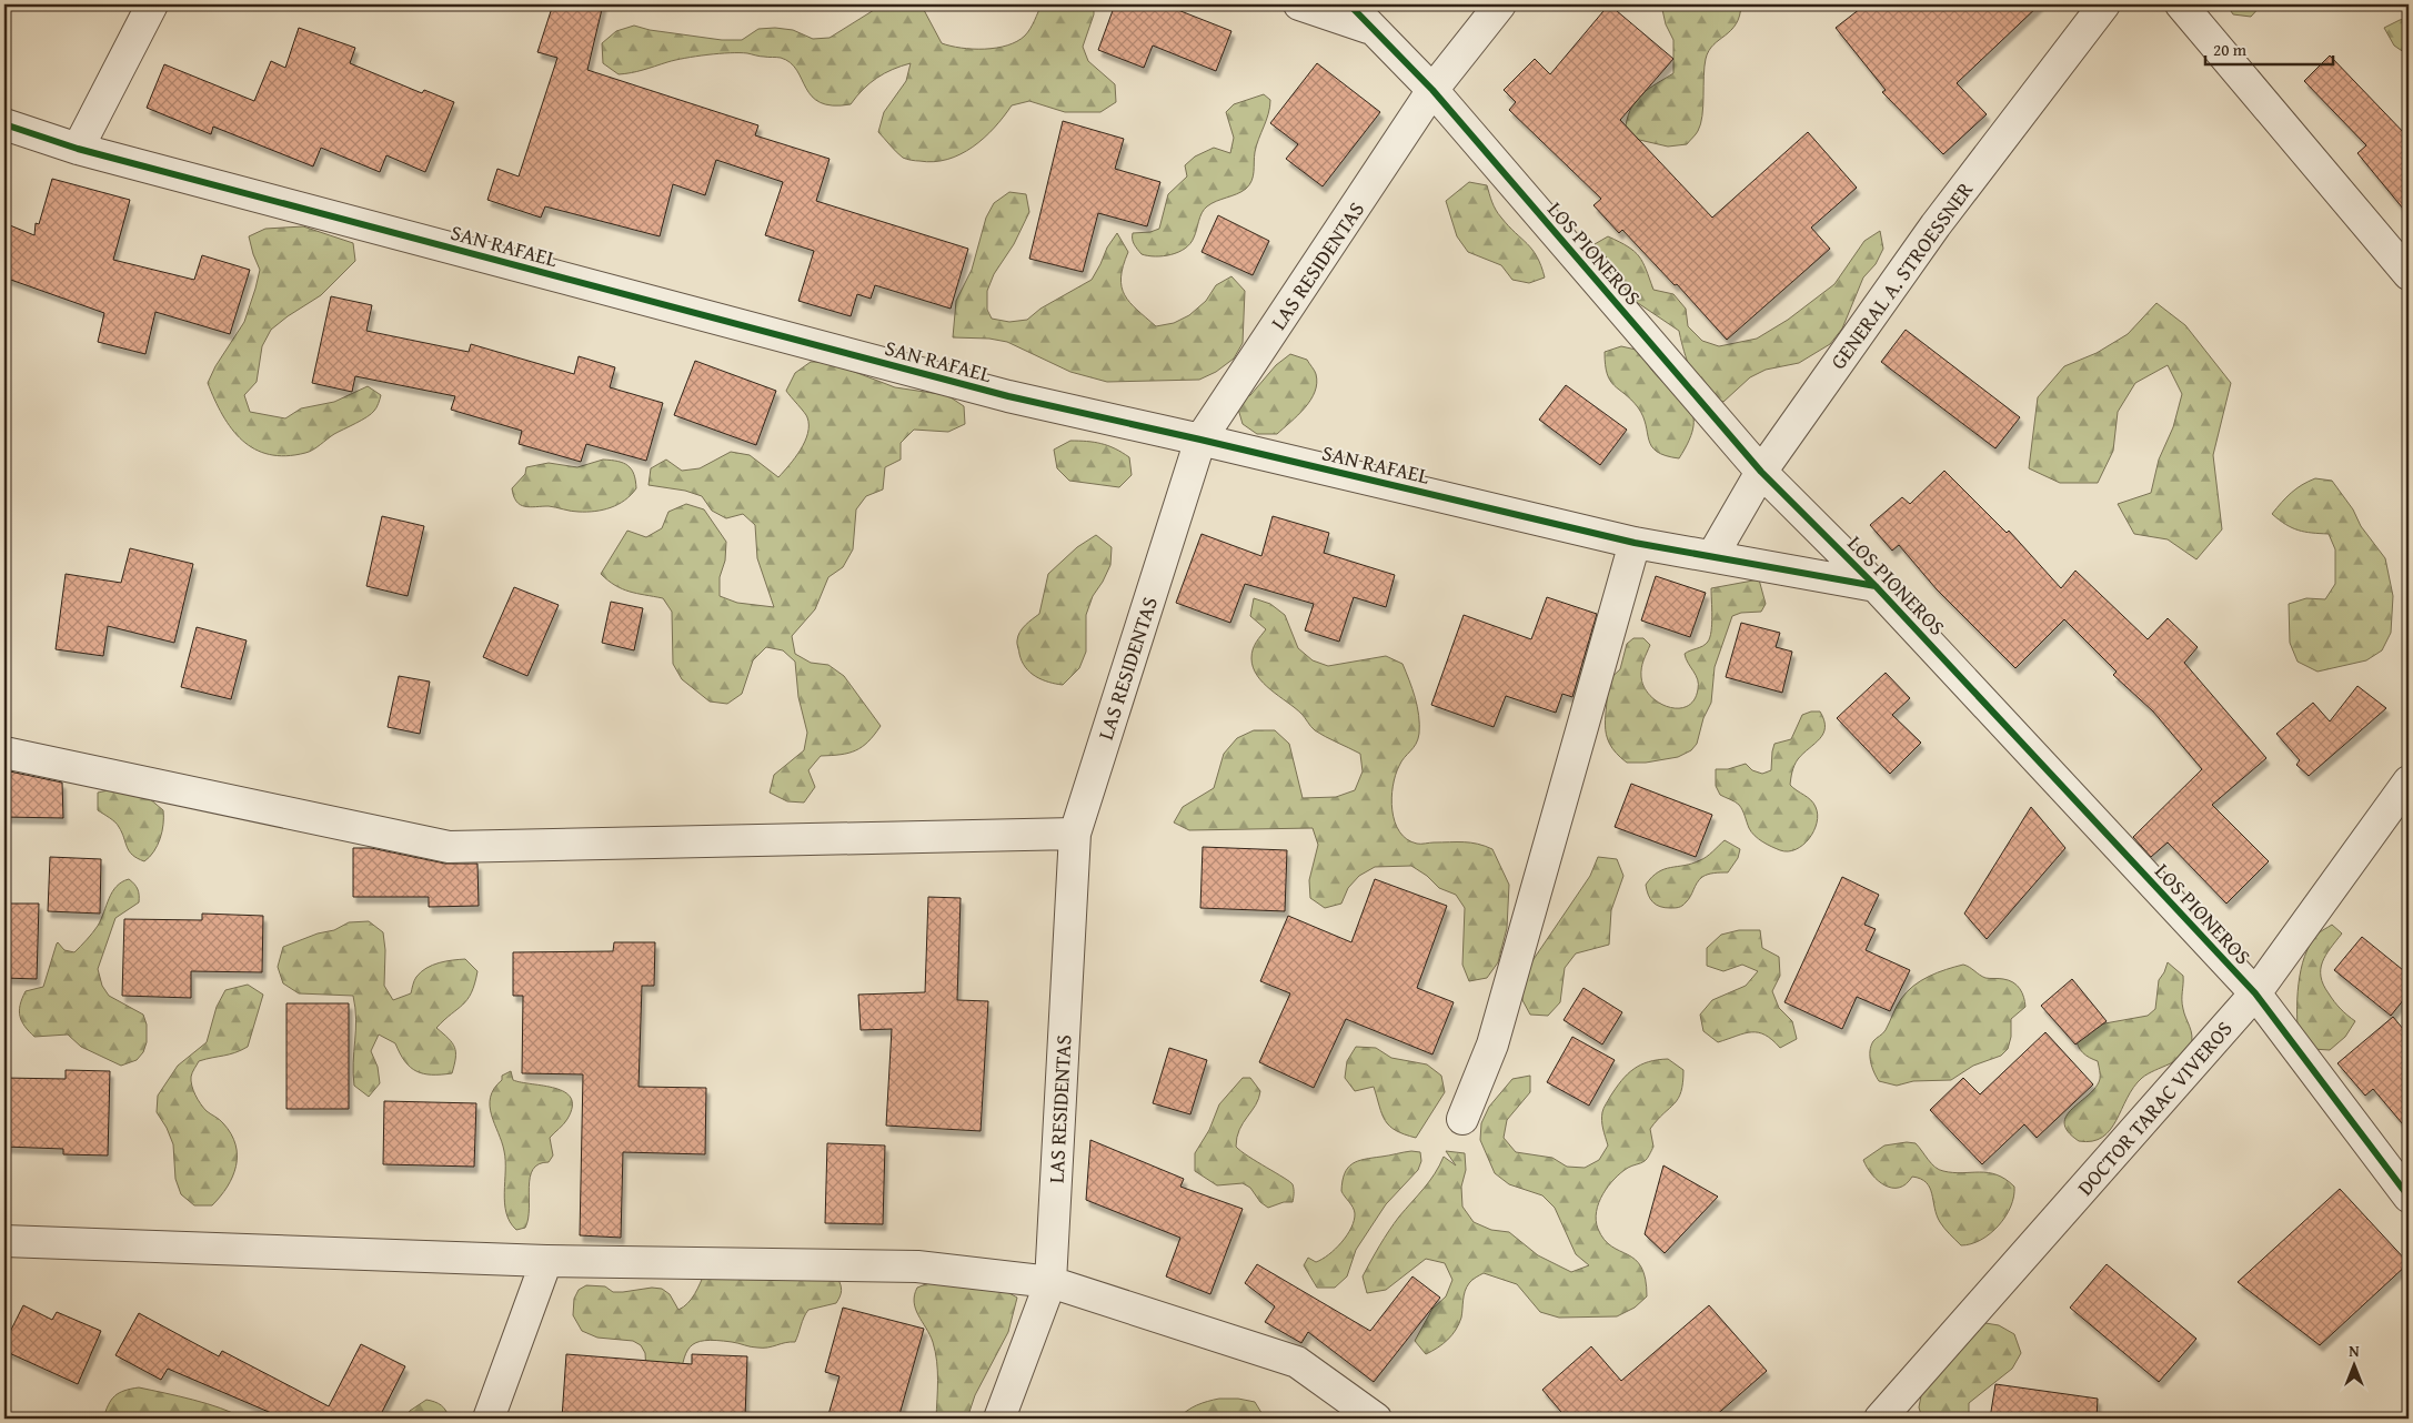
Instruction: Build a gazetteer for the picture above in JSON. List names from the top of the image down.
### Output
{
  "streets": {
    "street": [
      "SAN RAFAEL",
      "LOS PIONEROS",
      "LAS RESIDENTAS",
      "GENERAL A. STROESSNER",
      "DOCTOR TARAC VIVEROS"
    ]
  },
  "crossings": [
    ["SAN RAFAEL", "LOS PIONEROS"],
    ["SAN RAFAEL", "LAS RESIDENTAS"],
    ["SAN RAFAEL", "GENERAL A. STROESSNER"],
    ["LOS PIONEROS", "LAS RESIDENTAS"],
    ["LOS PIONEROS", "GENERAL A. STROESSNER"],
    ["LOS PIONEROS", "DOCTOR TARAC VIVEROS"]
  ],
  "scale_bar": "20 m",
  "north": "top"
}
